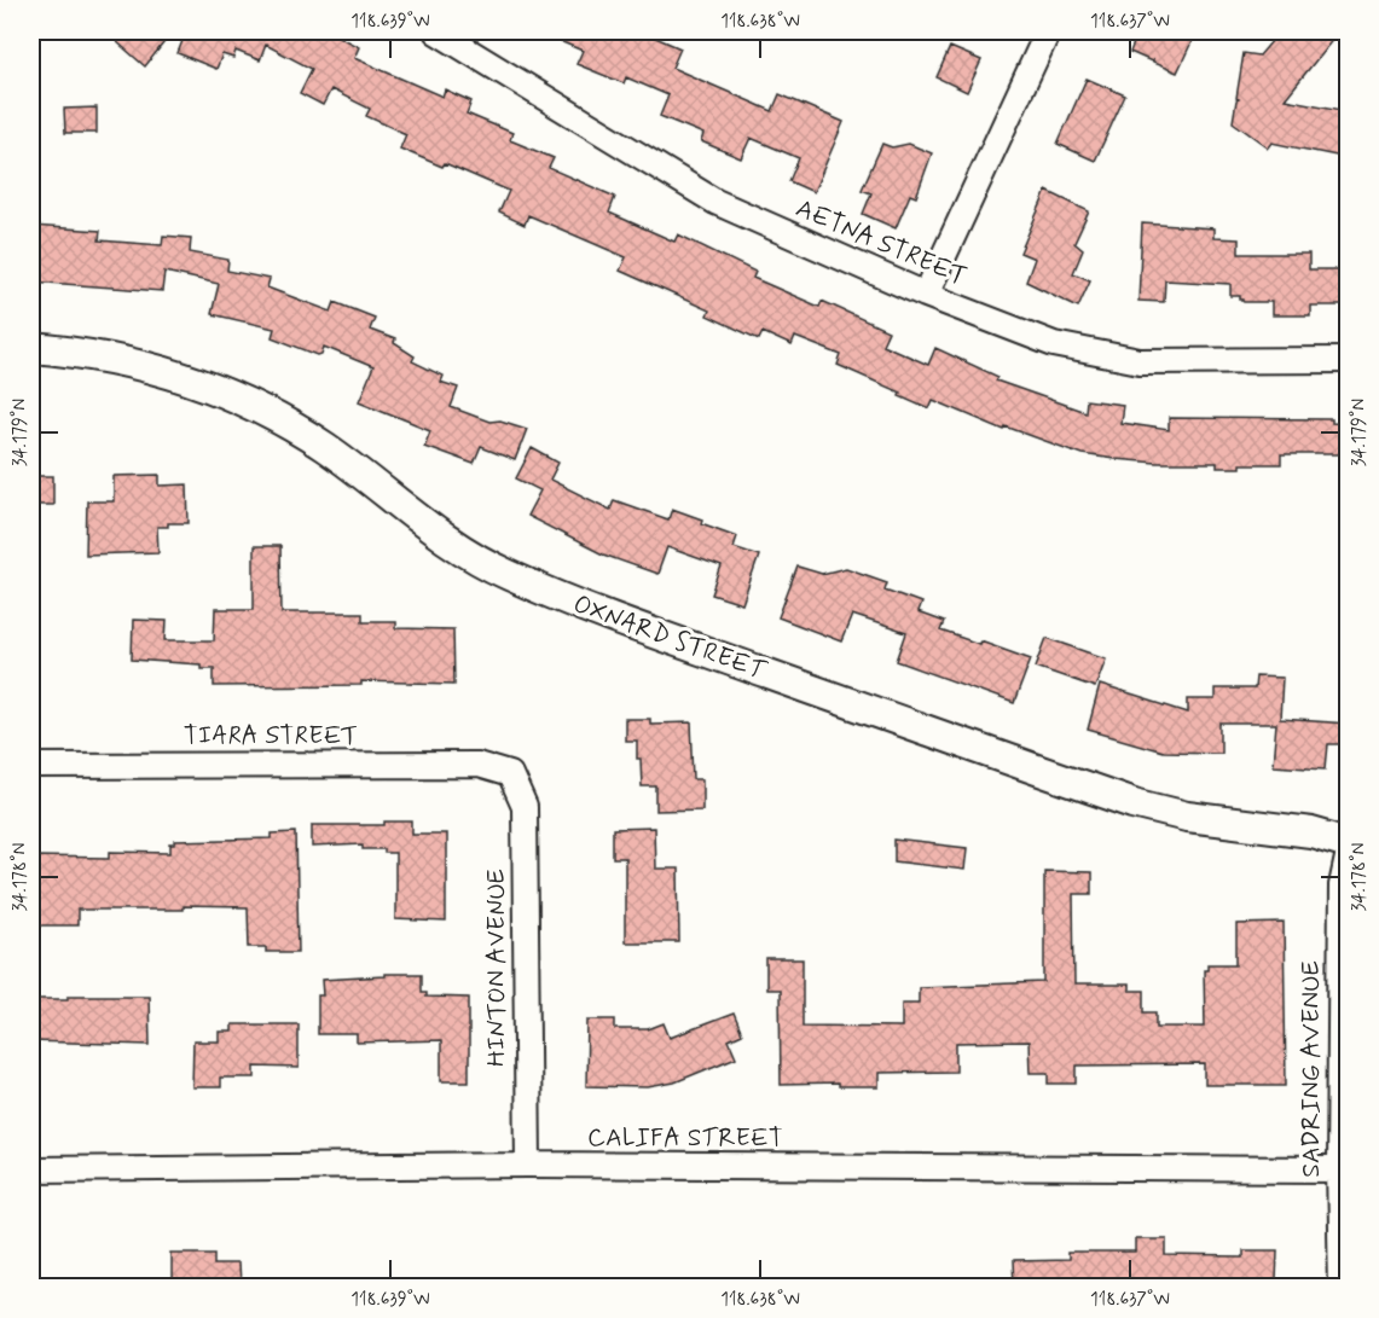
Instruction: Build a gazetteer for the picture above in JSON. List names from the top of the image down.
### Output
{
  "streets": {
    "street": [
      "AETNA STREET",
      "OXNARD STREET",
      "TIARA STREET",
      "HINTON AVENUE",
      "SADRING AVENUE",
      "CALIFA STREET"
    ]
  },
  "crossings": [
    ["TIARA STREET", "HINTON AVENUE"],
    ["HINTON AVENUE", "CALIFA STREET"],
    ["SADRING AVENUE", "CALIFA STREET"]
  ],
  "coordinates": [
    "118.639°W",
    "118.638°W",
    "118.637°W",
    "34.179°N",
    "34.178°N"
  ]
}
